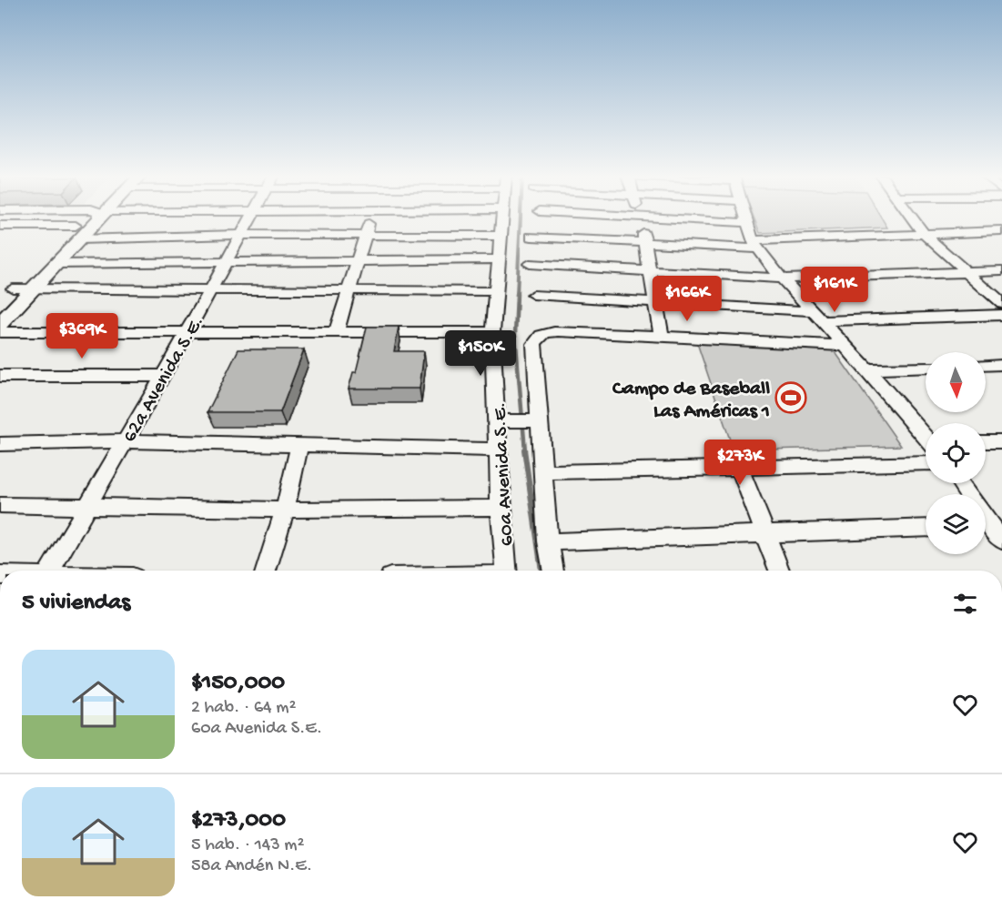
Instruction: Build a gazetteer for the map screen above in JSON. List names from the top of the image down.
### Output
{
  "streets": {
    "street": ["62a Avenida S.E.", "60a Avenida S.E."]
  },
  "places": {
    "sports": ["Campo de Baseball Las Américas 1"]
  },
  "north": "bottom",
  "page": {
    "price": [
      "$161K",
      "$166K",
      "$369K",
      "$150K",
      "$273K"
    ],
    "heading": "5 viviendas",
    "list": [
      {
        "name": "$150,000",
        "note": "2 hab. · 64 m² · 60a Avenida S.E."
      },
      {
        "name": "$273,000",
        "note": "5 hab. · 143 m² · 58a Andén N.E."
      }
    ]
  }
}
